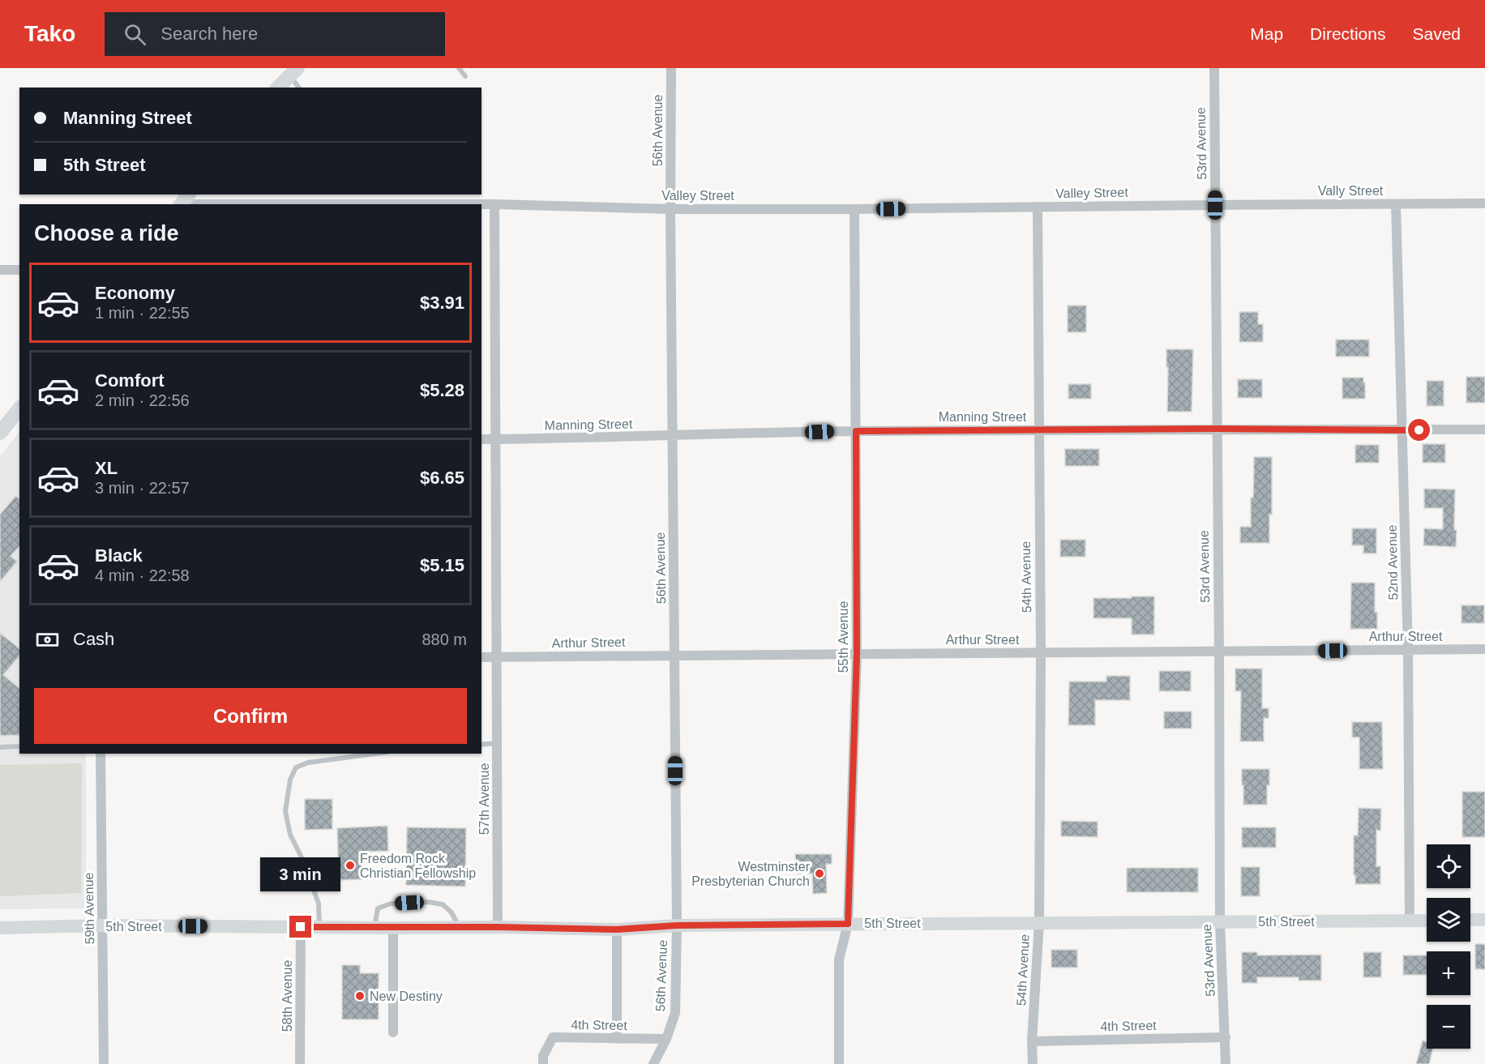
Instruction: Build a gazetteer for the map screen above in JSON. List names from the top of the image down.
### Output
{
  "streets": {
    "street": [
      "56th Avenue",
      "53rd Avenue",
      "Vally Street",
      "Valley Street",
      "Manning Street",
      "52nd Avenue",
      "54th Avenue",
      "Arthur Street",
      "55th Avenue",
      "57th Avenue",
      "59th Avenue",
      "5th Street",
      "58th Avenue",
      "4th Street"
    ]
  },
  "crossings": [
    ["56th Avenue", "Valley Street"],
    ["56th Avenue", "Manning Street"],
    ["56th Avenue", "Arthur Street"],
    ["56th Avenue", "5th Street"],
    ["56th Avenue", "4th Street"],
    ["53rd Avenue", "Vally Street"],
    ["53rd Avenue", "Valley Street"],
    ["53rd Avenue", "Manning Street"],
    ["53rd Avenue", "Arthur Street"],
    ["53rd Avenue", "5th Street"],
    ["53rd Avenue", "4th Street"],
    ["Vally Street", "Valley Street"],
    ["Vally Street", "52nd Avenue"],
    ["Valley Street", "54th Avenue"],
    ["Valley Street", "55th Avenue"],
    ["Valley Street", "57th Avenue"],
    ["Manning Street", "52nd Avenue"],
    ["Manning Street", "54th Avenue"],
    ["Manning Street", "55th Avenue"],
    ["Manning Street", "57th Avenue"],
    ["52nd Avenue", "Arthur Street"],
    ["52nd Avenue", "5th Street"],
    ["54th Avenue", "Arthur Street"],
    ["54th Avenue", "5th Street"],
    ["54th Avenue", "4th Street"],
    ["Arthur Street", "55th Avenue"],
    ["Arthur Street", "57th Avenue"],
    ["55th Avenue", "5th Street"],
    ["57th Avenue", "5th Street"],
    ["59th Avenue", "5th Street"],
    ["5th Street", "58th Avenue"]
  ],
  "places": ["Freedom Rock Christian Fellowship", "Westminster Presbyterian Church", "New Destiny"],
  "page": {
    "header": "Tako",
    "search": "Search here",
    "nav": ["Map", "Directions", "Saved"],
    "banner": ["Manning Street", "5th Street"],
    "heading": "Choose a ride",
    "list": [
      {
        "name": "Economy",
        "note": "1 min · 22:55",
        "value": "$3.91"
      },
      {
        "name": "Comfort",
        "note": "2 min · 22:56",
        "value": "$5.28"
      },
      {
        "name": "XL",
        "note": "3 min · 22:57",
        "value": "$6.65"
      },
      {
        "name": "Black",
        "note": "4 min · 22:58",
        "value": "$5.15"
      }
    ],
    "pay": ["Cash", "880 m"],
    "buttons": "Confirm",
    "map_buttons": ["+", "−"],
    "bubble": "3 min"
  }
}
